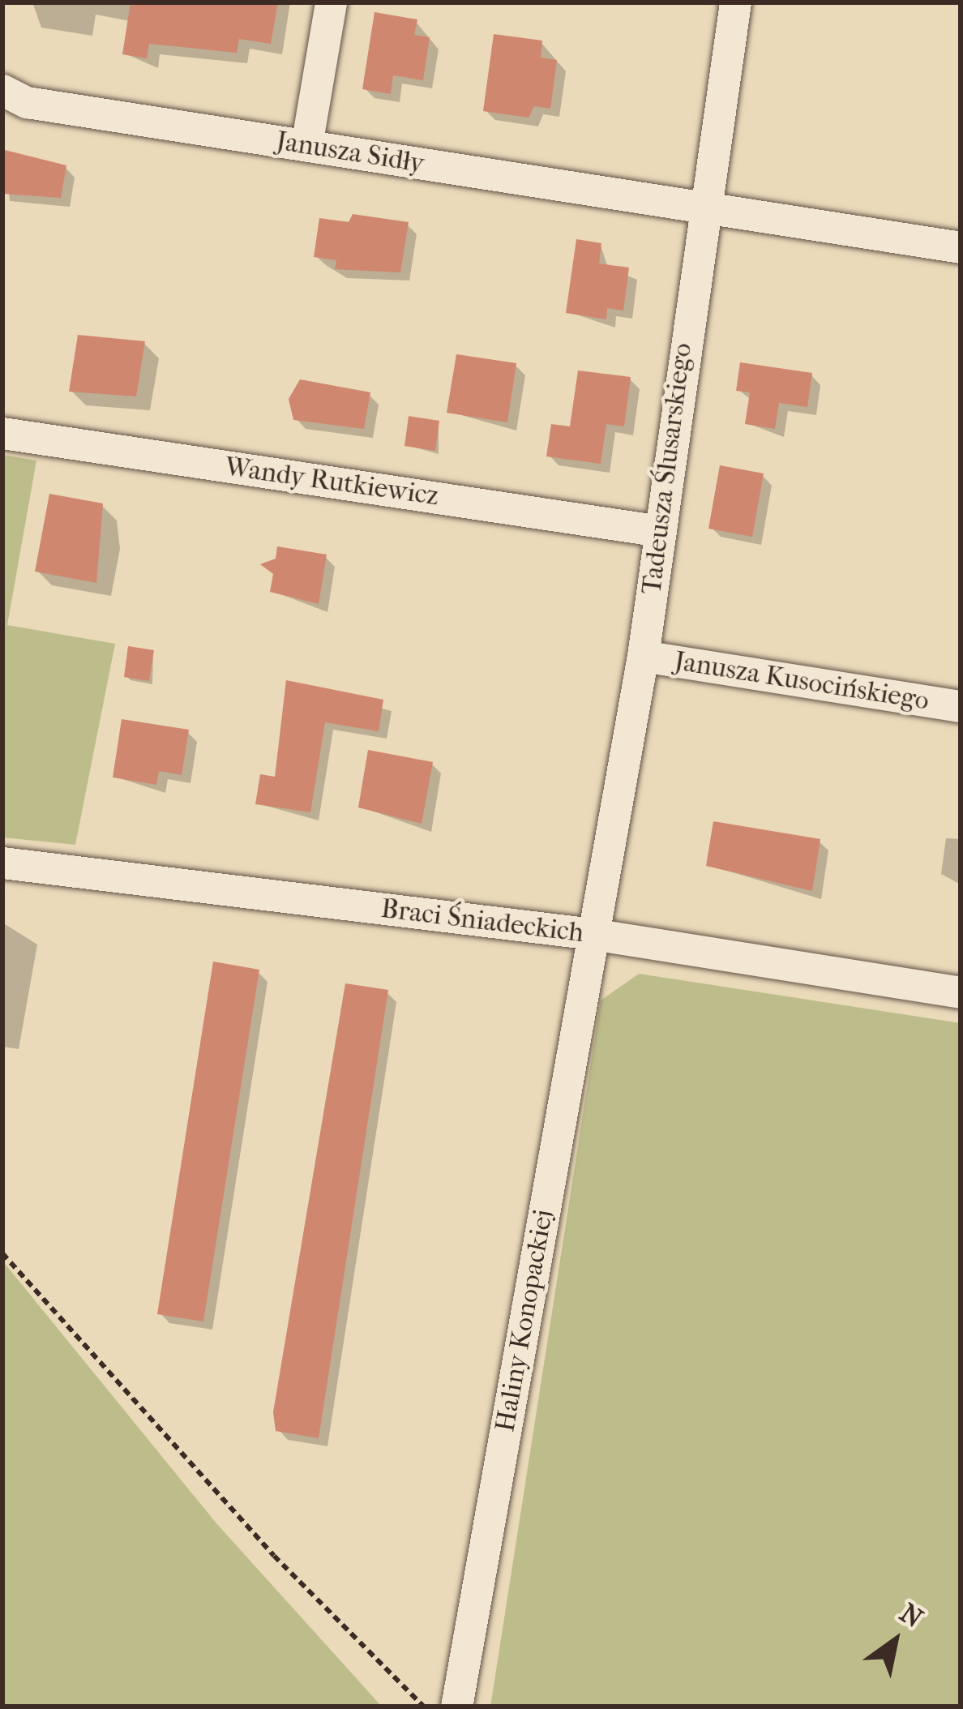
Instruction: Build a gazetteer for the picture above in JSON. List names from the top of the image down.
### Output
{
  "streets": {
    "street": [
      "Janusza Sidły",
      "Tadeusza Ślusarskiego",
      "Wandy Rutkiewicz",
      "Janusza Kusocińskiego",
      "Braci Śniadeckich",
      "Haliny Konopackiej"
    ]
  },
  "crossings": [
    ["Janusza Sidły", "Tadeusza Ślusarskiego"],
    ["Tadeusza Ślusarskiego", "Wandy Rutkiewicz"],
    ["Tadeusza Ślusarskiego", "Janusza Kusocińskiego"],
    ["Tadeusza Ślusarskiego", "Braci Śniadeckich"],
    ["Tadeusza Ślusarskiego", "Haliny Konopackiej"],
    ["Braci Śniadeckich", "Haliny Konopackiej"]
  ],
  "north": "top right"
}
